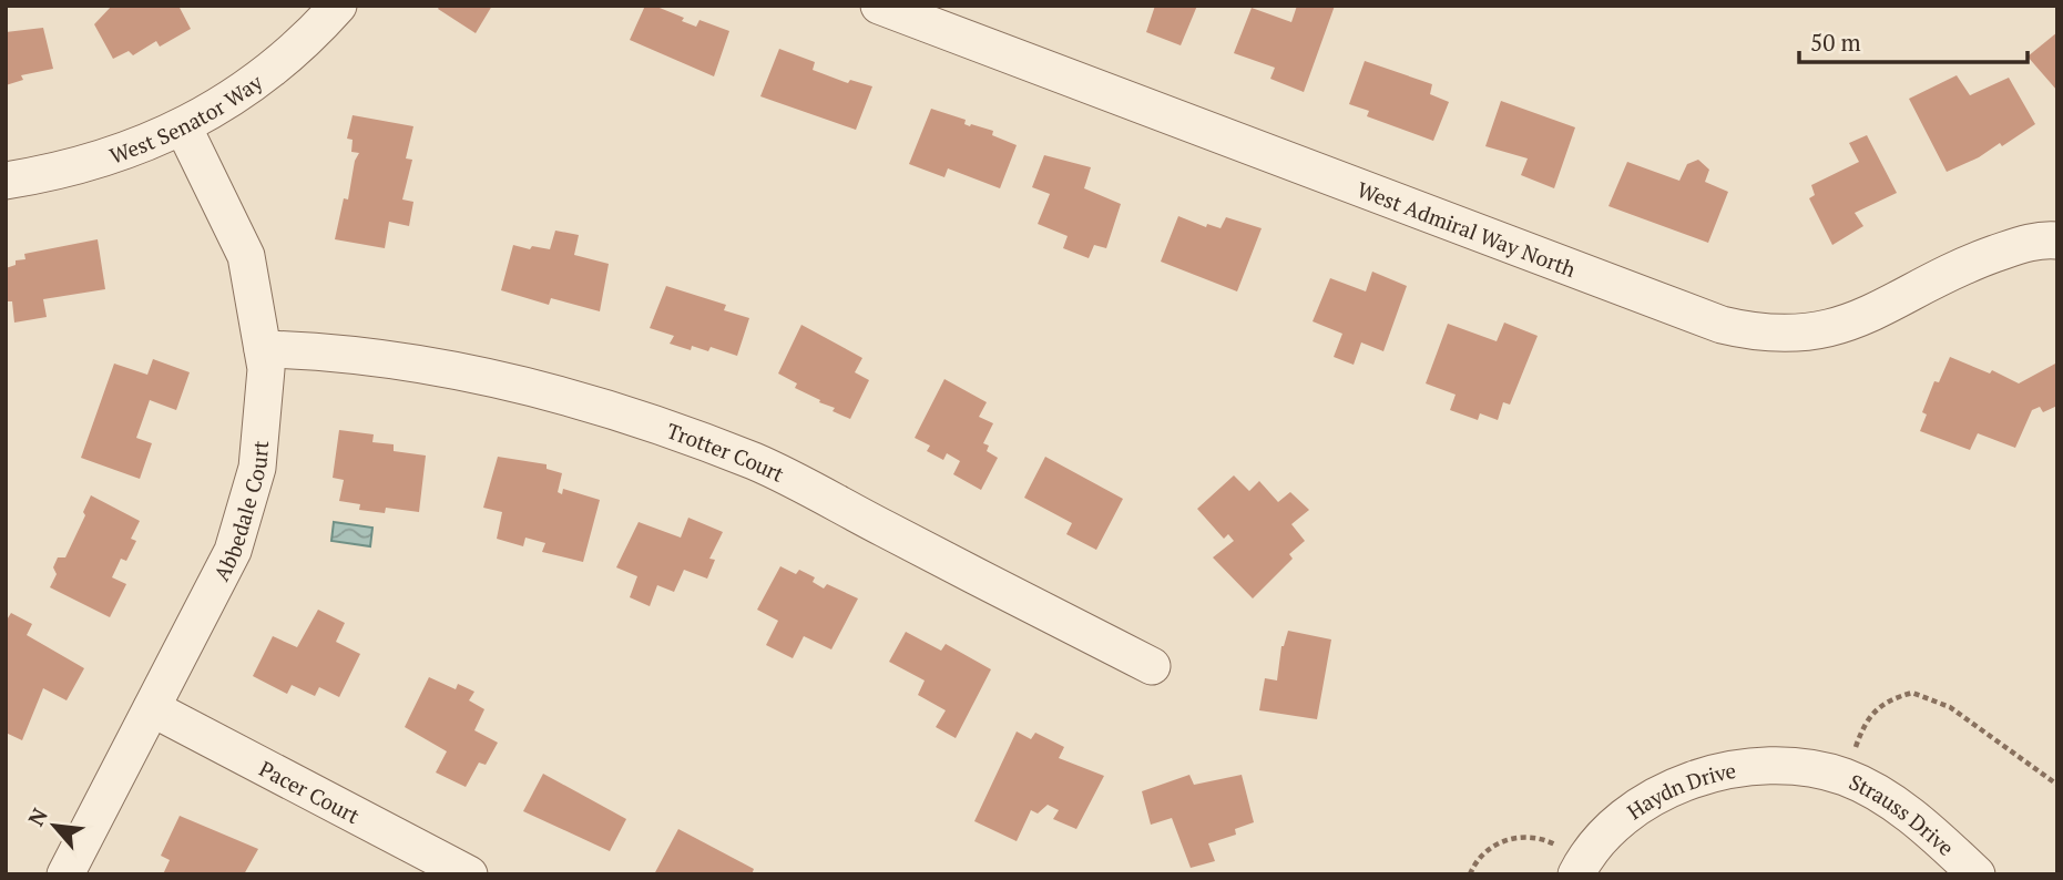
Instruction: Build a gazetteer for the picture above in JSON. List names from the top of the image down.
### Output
{
  "streets": {
    "street": [
      "West Senator Way",
      "West Admiral Way North",
      "Trotter Court",
      "Abbedale Court",
      "Pacer Court",
      "Haydn Drive",
      "Strauss Drive"
    ]
  },
  "crossings": [
    ["West Senator Way", "Abbedale Court"],
    ["Trotter Court", "Abbedale Court"],
    ["Abbedale Court", "Pacer Court"],
    ["Haydn Drive", "Strauss Drive"]
  ],
  "scale_bar": "50 m",
  "north": "top left"
}
